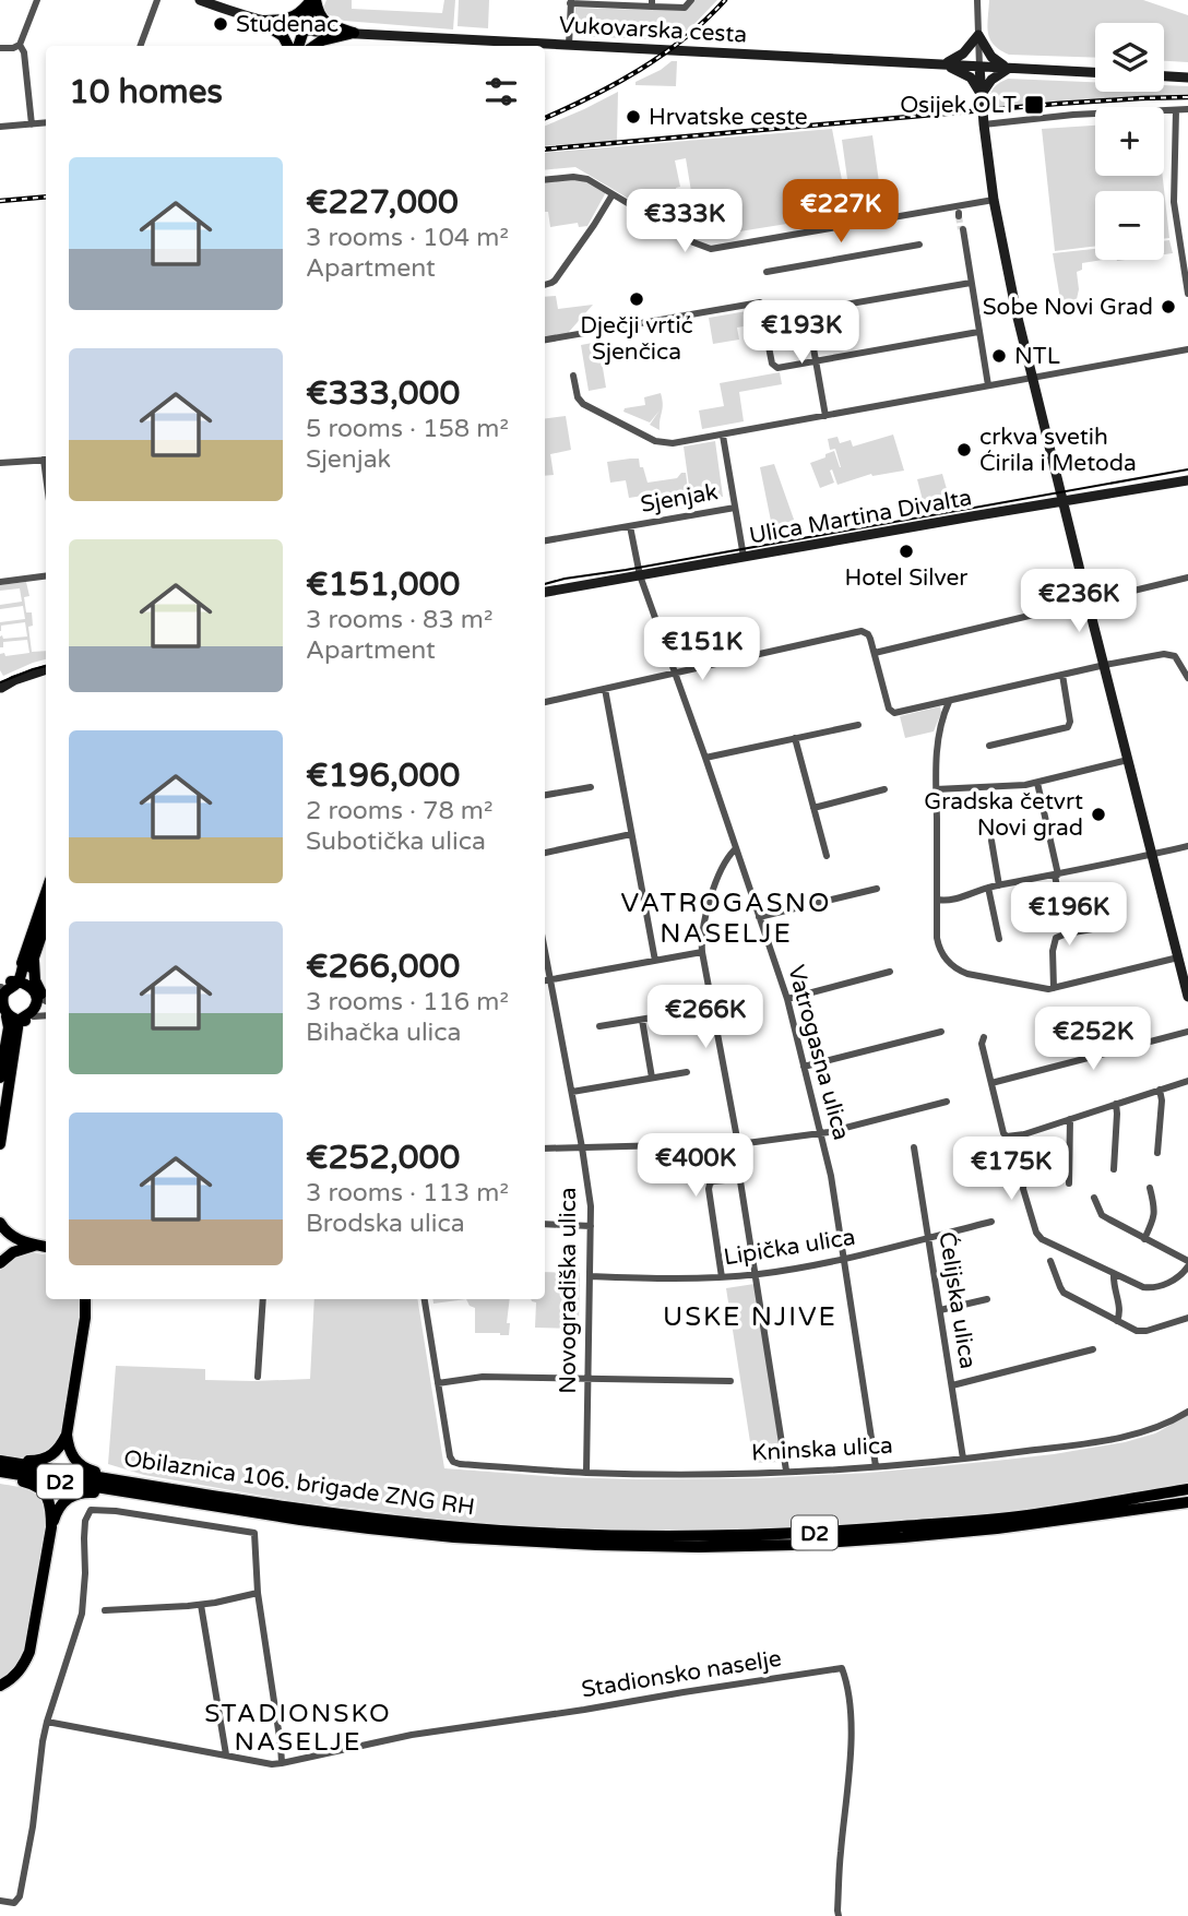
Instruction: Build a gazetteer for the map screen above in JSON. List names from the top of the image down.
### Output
{
  "streets": {
    "highway": ["D2", "Obilaznica 106. brigade ZNG RH"],
    "main road": ["Vukovarska cesta", "Ulica Martina Divalta"],
    "street": [
      "Sjenjak",
      "Vatrogasna ulica",
      "Lipička ulica",
      "Novogradiška ulica",
      "Ćelijska ulica",
      "Kninska ulica",
      "Stadionsko naselje"
    ]
  },
  "crossings": [
    ["Sjenjak", "Ulica Martina Divalta"],
    ["Sjenjak", "Vatrogasna ulica"],
    ["Ulica Martina Divalta", "Vatrogasna ulica"],
    ["Vatrogasna ulica", "Lipička ulica"],
    ["Vatrogasna ulica", "Kninska ulica"],
    ["Lipička ulica", "Novogradiška ulica"],
    ["Lipička ulica", "Ćelijska ulica"],
    ["Novogradiška ulica", "Kninska ulica"],
    ["Ćelijska ulica", "Kninska ulica"]
  ],
  "districts": ["VATROGASNO NASELJE", "USKE NJIVE", "STADIONSKO NASELJE"],
  "places": {
    "other": [
      "Studenac",
      "Hrvatske ceste",
      "Dječji vrtić Sjenčica",
      "Sobe Novi Grad",
      "NTL",
      "crkva svetih Ćirila i Metoda",
      "Hotel Silver",
      "Gradska četvrt Novi grad"
    ],
    "transit": ["Osijek OLT"]
  },
  "page": {
    "map_buttons": ["+", "−"],
    "heading": "10 homes",
    "list": [
      {
        "name": "€227,000",
        "note": "3 rooms · 104 m² · Apartment"
      },
      {
        "name": "€333,000",
        "note": "5 rooms · 158 m² · Sjenjak"
      },
      {
        "name": "€151,000",
        "note": "3 rooms · 83 m² · Apartment"
      },
      {
        "name": "€196,000",
        "note": "2 rooms · 78 m² · Subotička ulica"
      },
      {
        "name": "€266,000",
        "note": "3 rooms · 116 m² · Bihačka ulica"
      },
      {
        "name": "€252,000",
        "note": "3 rooms · 113 m² · Brodska ulica"
      }
    ],
    "price": [
      "€227K",
      "€333K",
      "€193K",
      "€236K",
      "€151K",
      "€196K",
      "€266K",
      "€252K",
      "€400K",
      "€175K"
    ]
  }
}
